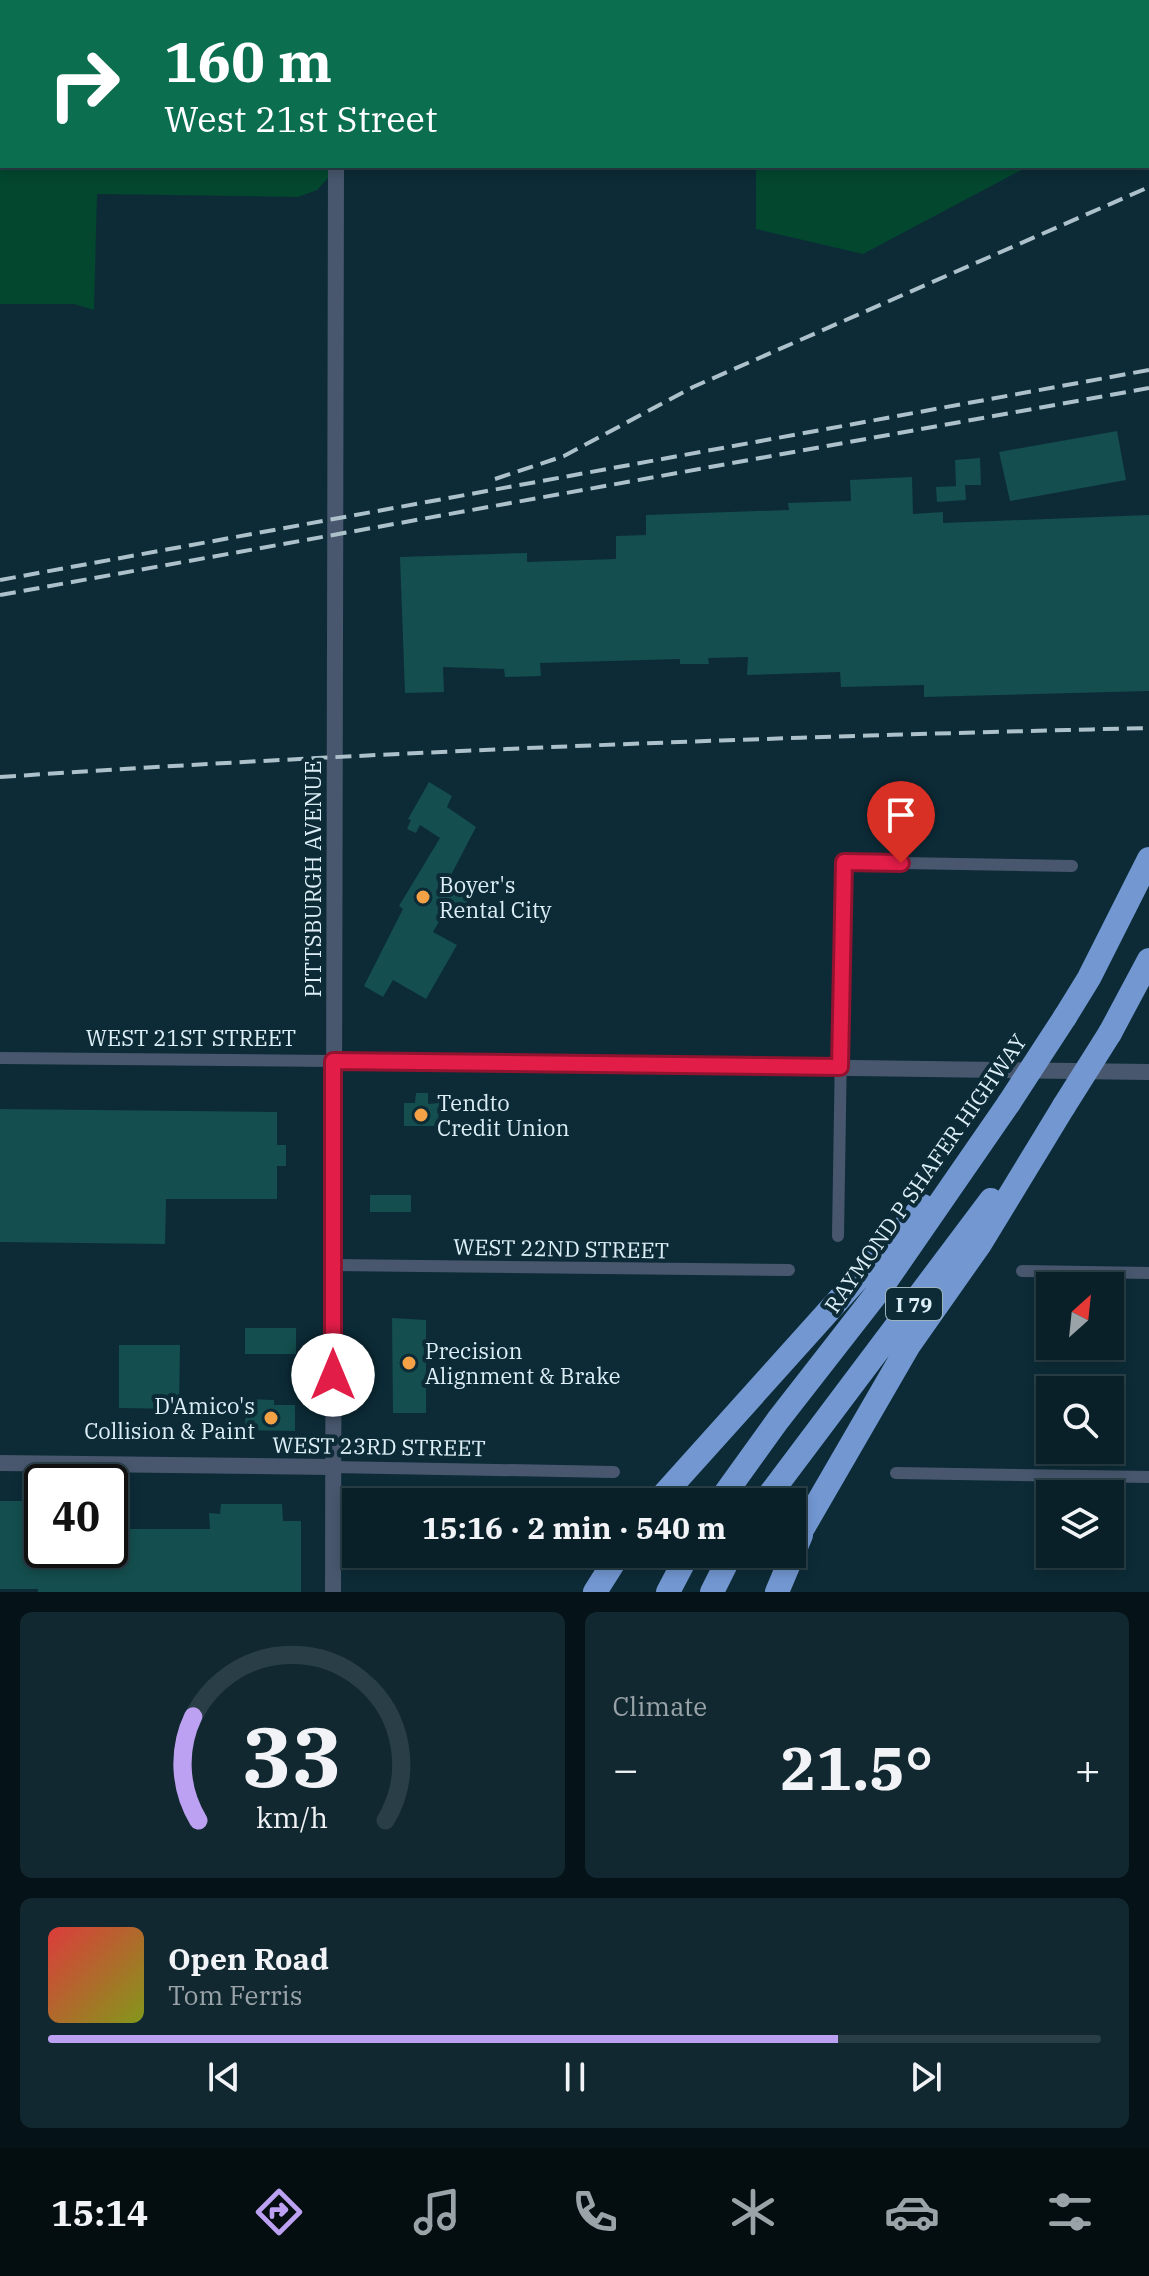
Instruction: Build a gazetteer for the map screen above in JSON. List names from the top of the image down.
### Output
{
  "streets": {
    "highway": ["RAYMOND P SHAFER HIGHWAY", "I 79"],
    "street": [
      "PITTSBURGH AVENUE",
      "WEST 21ST STREET",
      "WEST 22ND STREET",
      "WEST 23RD STREET"
    ]
  },
  "crossings": [
    ["PITTSBURGH AVENUE", "WEST 21ST STREET"],
    ["PITTSBURGH AVENUE", "WEST 22ND STREET"],
    ["PITTSBURGH AVENUE", "WEST 23RD STREET"]
  ],
  "places": [
    "Boyer's Rental City",
    "Tendto Credit Union",
    "Precision Alignment & Brake",
    "D'Amico's Collision & Paint"
  ],
  "north": "top right",
  "page": {
    "turn": ["160 m", "West 21st Street"],
    "limit": "40",
    "trip": "15:16 · 2 min · 540 m",
    "tile": "Climate",
    "heat": ["−", "21.5°", "+"],
    "song": ["Open Road", "Tom Ferris"],
    "tabs": "15:14",
    "gauge": ["33", "km/h"]
  }
}
